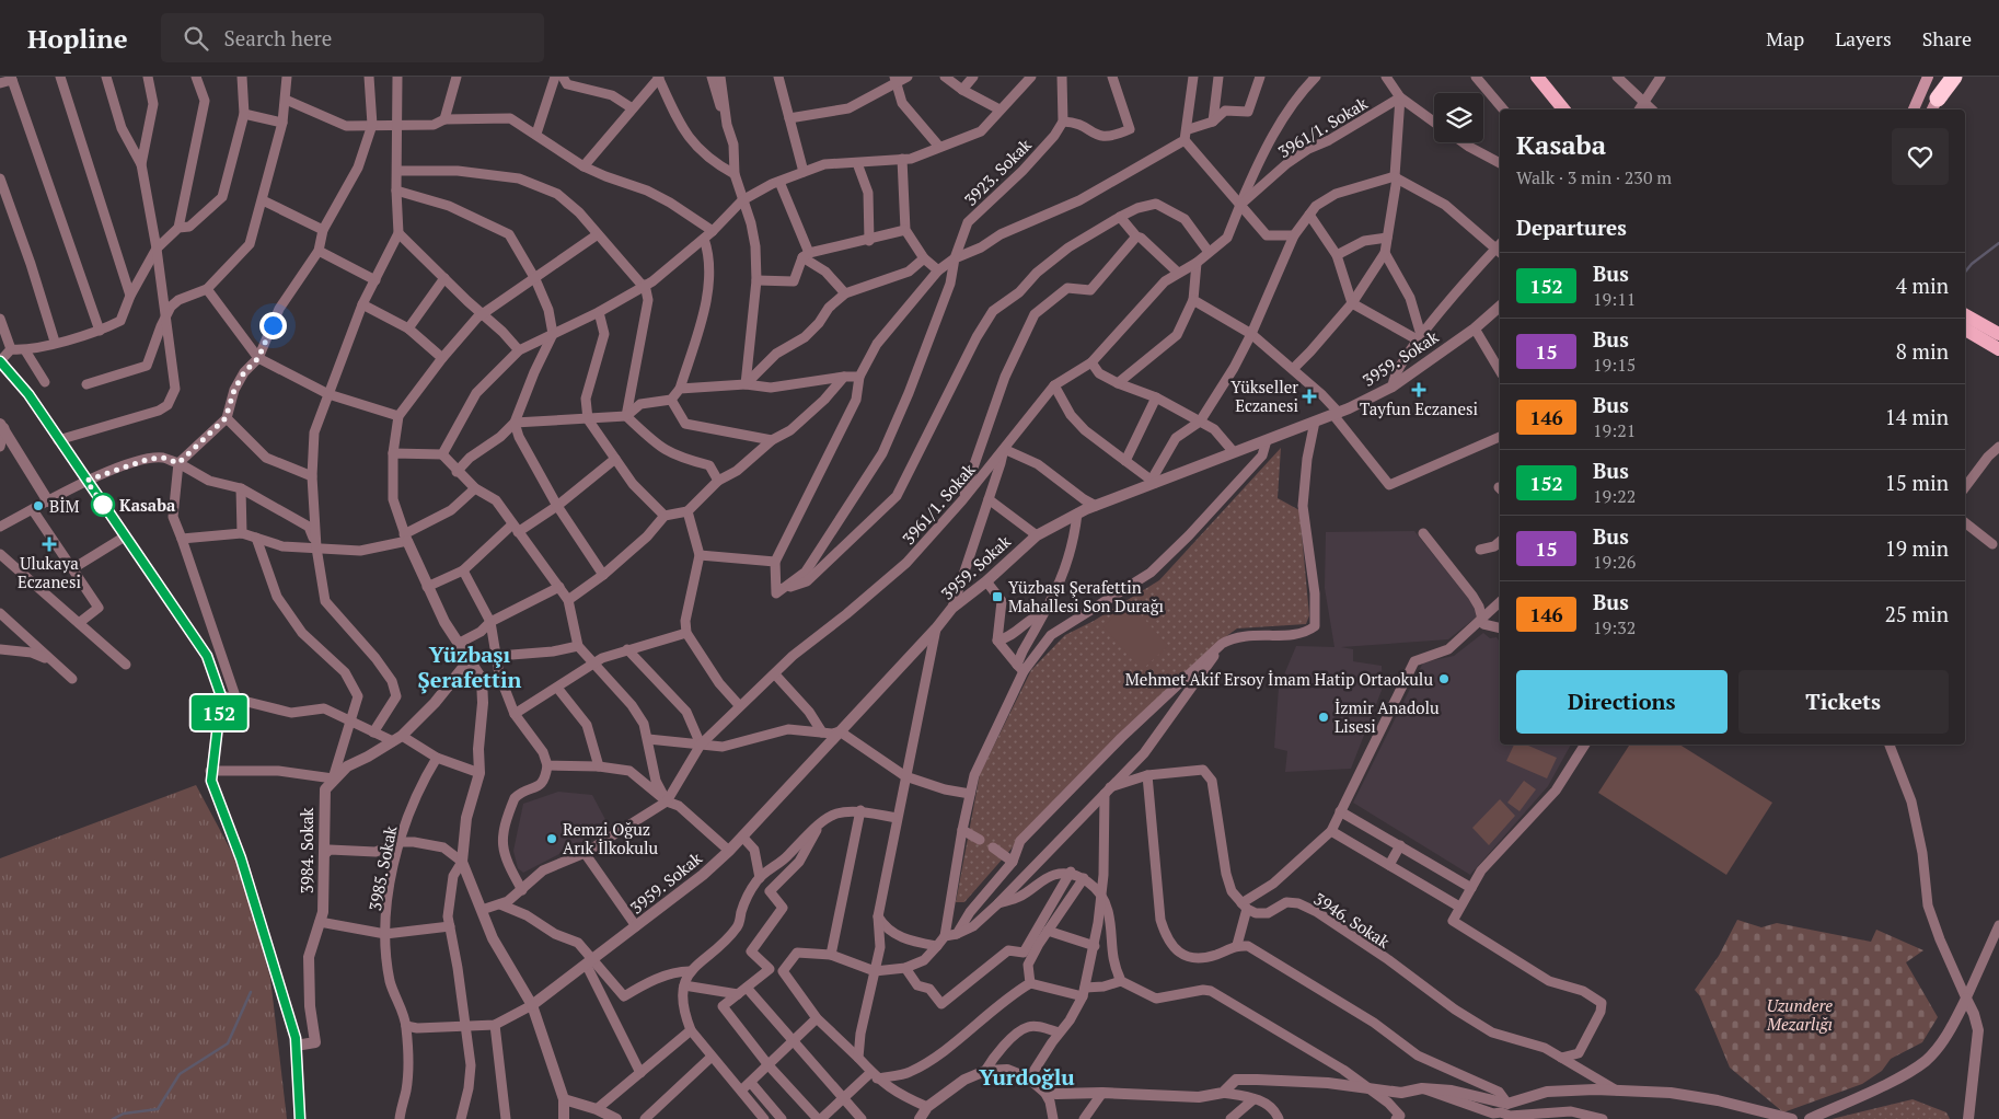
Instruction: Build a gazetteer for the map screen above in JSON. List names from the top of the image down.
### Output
{
  "streets": {
    "street": [
      "3961/1. Sokak",
      "3923. Sokak",
      "3959. Sokak",
      "3984. Sokak",
      "3985. Sokak",
      "3946. Sokak"
    ]
  },
  "districts": ["Yüzbaşı Şerafettin", "Yurdoğlu"],
  "parks": ["Uzundere Mezarlığı"],
  "places": {
    "health": ["Tayfun Eczanesi", "Yükseller Eczanesi", "Ulukaya Eczanesi"],
    "other": [
      "Kasaba",
      "BİM",
      "Mehmet Akif Ersoy İmam Hatip Ortaokulu",
      "İzmir Anadolu Lisesi",
      "Remzi Oğuz Arık İlkokulu"
    ],
    "transit": ["Yüzbaşı Şerafettin Mahallesi Son Durağı"]
  },
  "lines": ["bus line 152"],
  "page": {
    "header": "Hopline",
    "search": "Search here",
    "nav": ["Map", "Layers", "Share"],
    "on_map": "152",
    "heading": [
      ["Kasaba", "Walk · 3 min · 230 m"],
      "Departures"
    ],
    "list": [
      {
        "mark": "152",
        "name": "Bus",
        "note": "19:11",
        "value": "4 min"
      },
      {
        "mark": "15",
        "name": "Bus",
        "note": "19:15",
        "value": "8 min"
      },
      {
        "mark": "146",
        "name": "Bus",
        "note": "19:21",
        "value": "14 min"
      },
      {
        "mark": "152",
        "name": "Bus",
        "note": "19:22",
        "value": "15 min"
      },
      {
        "mark": "15",
        "name": "Bus",
        "note": "19:26",
        "value": "19 min"
      },
      {
        "mark": "146",
        "name": "Bus",
        "note": "19:32",
        "value": "25 min"
      }
    ],
    "buttons": ["Directions", "Tickets"]
  }
}
